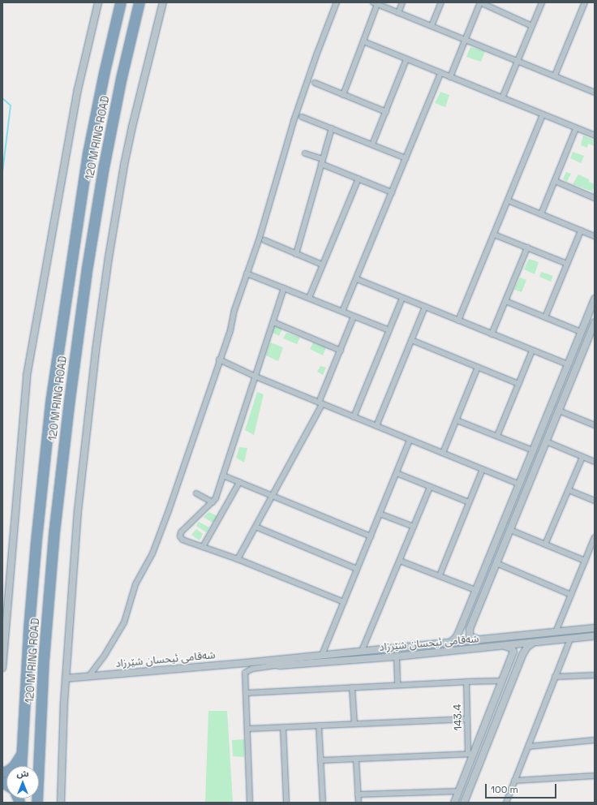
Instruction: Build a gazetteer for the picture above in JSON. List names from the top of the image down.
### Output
{
  "streets": {
    "highway": ["120 M RING ROAD"],
    "street": ["شەقامی ئیحسان شێرزاد", "143.4"]
  },
  "scale_bar": "100 m",
  "north": "top"
}
